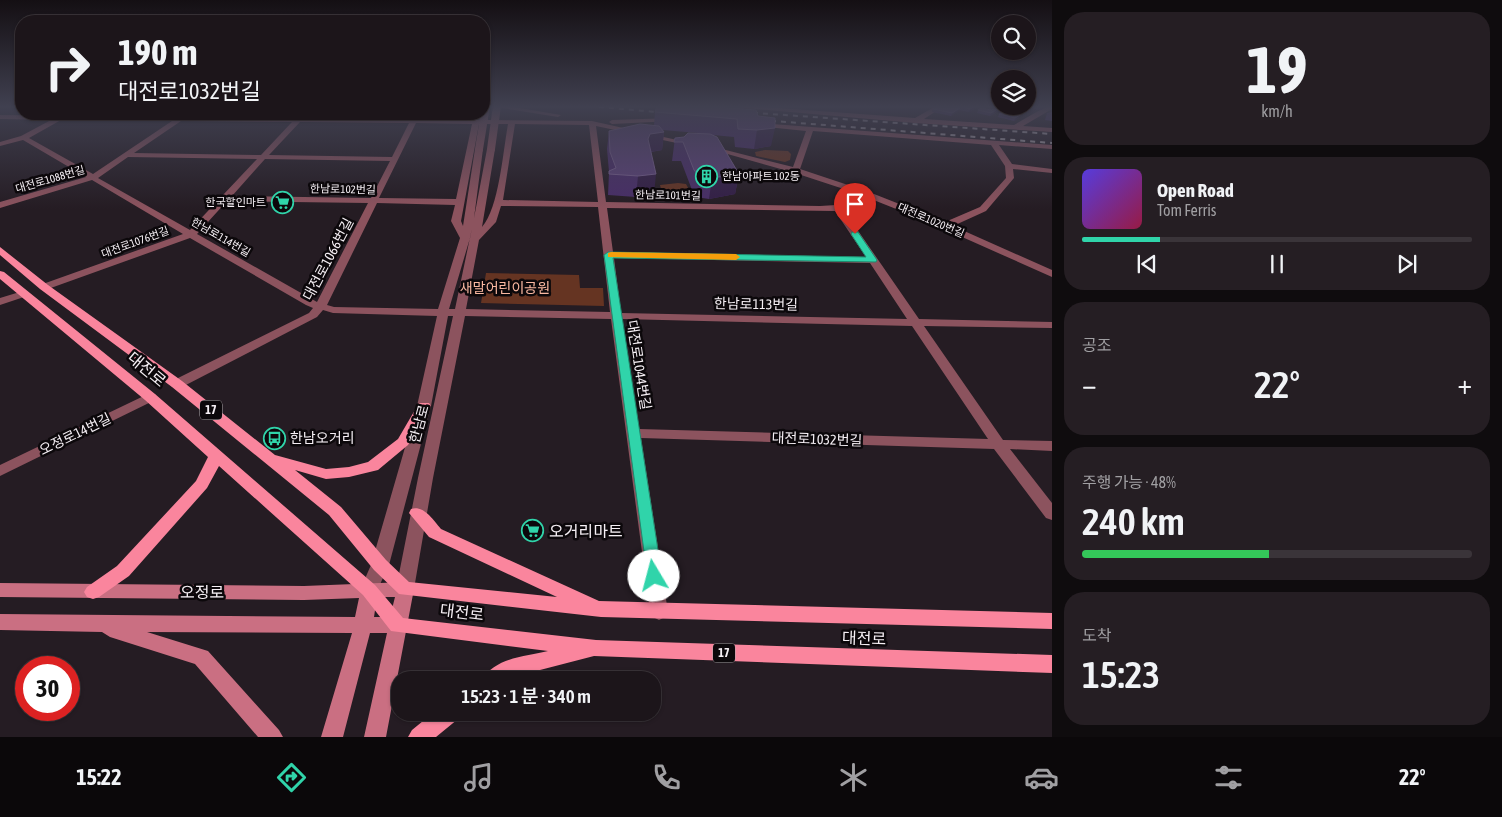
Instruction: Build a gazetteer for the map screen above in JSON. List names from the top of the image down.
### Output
{
  "streets": {
    "main road": [
      "대전로",
      "17",
      "한남로",
      "오정로"
    ],
    "street": [
      "대전로1088번길",
      "한남로102번길",
      "한남로101번길",
      "대전로1020번길",
      "한남로114번길",
      "대전로1076번길",
      "대전로1066번길",
      "한남로113번길",
      "대전로1044번길",
      "오정로14번길",
      "대전로1032번길"
    ]
  },
  "crossings": [
    ["대전로1088번길", "한남로114번길"],
    ["한남로102번길", "대전로1076번길"],
    ["한남로102번길", "대전로1066번길"],
    ["한남로101번길", "대전로1044번길"],
    ["한남로114번길", "대전로1076번길"],
    ["한남로114번길", "대전로1066번길"],
    ["한남로114번길", "한남로113번길"],
    ["한남로114번길", "한남로"],
    ["대전로1076번길", "대전로"],
    ["대전로1066번길", "대전로"],
    ["한남로113번길", "대전로1044번길"],
    ["한남로113번길", "한남로"],
    ["대전로1044번길", "대전로"],
    ["대전로1044번길", "대전로1032번길"],
    ["대전로", "한남로"],
    ["대전로", "오정로14번길"],
    ["대전로", "오정로"],
    ["한남로", "오정로"]
  ],
  "parks": ["새말어린이공원"],
  "places": {
    "building": ["한남아파트 102동"],
    "supermarket": ["한국할인마트", "오거리마트"],
    "bus stop": ["한남오거리"]
  },
  "page": {
    "tile": [
      ["19", "km/h"],
      "공조",
      ["주행 가능 · 48%", "240 km"],
      ["도착", "15:23"]
    ],
    "turn": ["190 m", "대전로1032번길"],
    "song": ["Open Road", "Tom Ferris"],
    "heat": ["−", "22°", "+"],
    "limit": "30",
    "trip": "15:23 · 1 분 · 340 m",
    "tabs": ["15:22", "22°"]
  }
}
